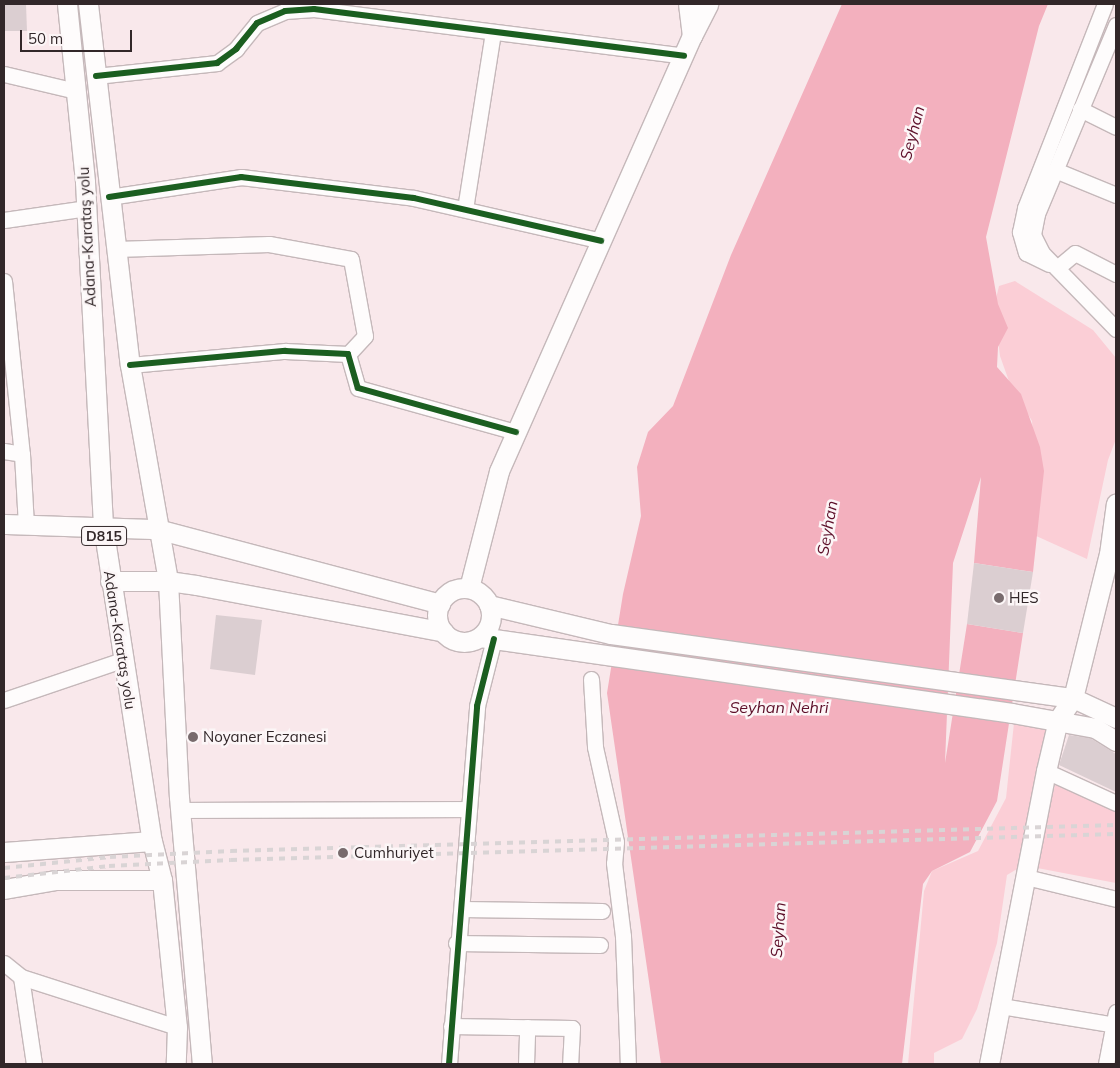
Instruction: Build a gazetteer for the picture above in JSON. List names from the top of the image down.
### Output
{
  "streets": {
    "main road": ["Adana-Karataş yolu", "D815"]
  },
  "water": ["Seyhan", "Seyhan Nehri"],
  "places": ["HES", "Noyaner Eczanesi", "Cumhuriyet"],
  "scale_bar": "50 m"
}
